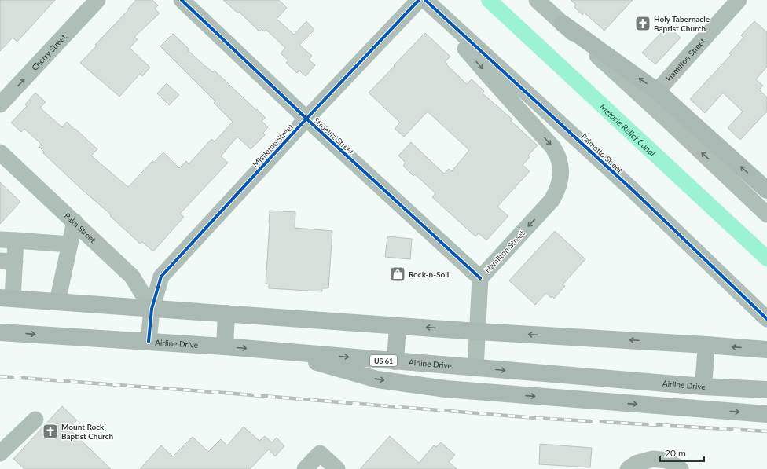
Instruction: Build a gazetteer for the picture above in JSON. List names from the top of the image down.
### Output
{
  "streets": {
    "highway": ["Airline Drive", "US 61"],
    "street": [
      "Cherry Street",
      "Hamilton Street",
      "Stroelitz Street",
      "Mistletoe Street",
      "Palmetto Street",
      "Palm Street"
    ]
  },
  "crossings": [
    ["Hamilton Street", "Stroelitz Street"],
    ["Hamilton Street", "Palmetto Street"],
    ["Hamilton Street", "Airline Drive"],
    ["Stroelitz Street", "Mistletoe Street"],
    ["Mistletoe Street", "Palm Street"],
    ["Mistletoe Street", "Airline Drive"]
  ],
  "one_way": ["Cherry Street"],
  "water": ["Metarie Relief Canal"],
  "places": {
    "church": ["Holy Tabernacle Baptist Church", "Mount Rock Baptist Church"],
    "shop": ["Rock-n-Soil"]
  },
  "scale_bar": "20 m"
}
